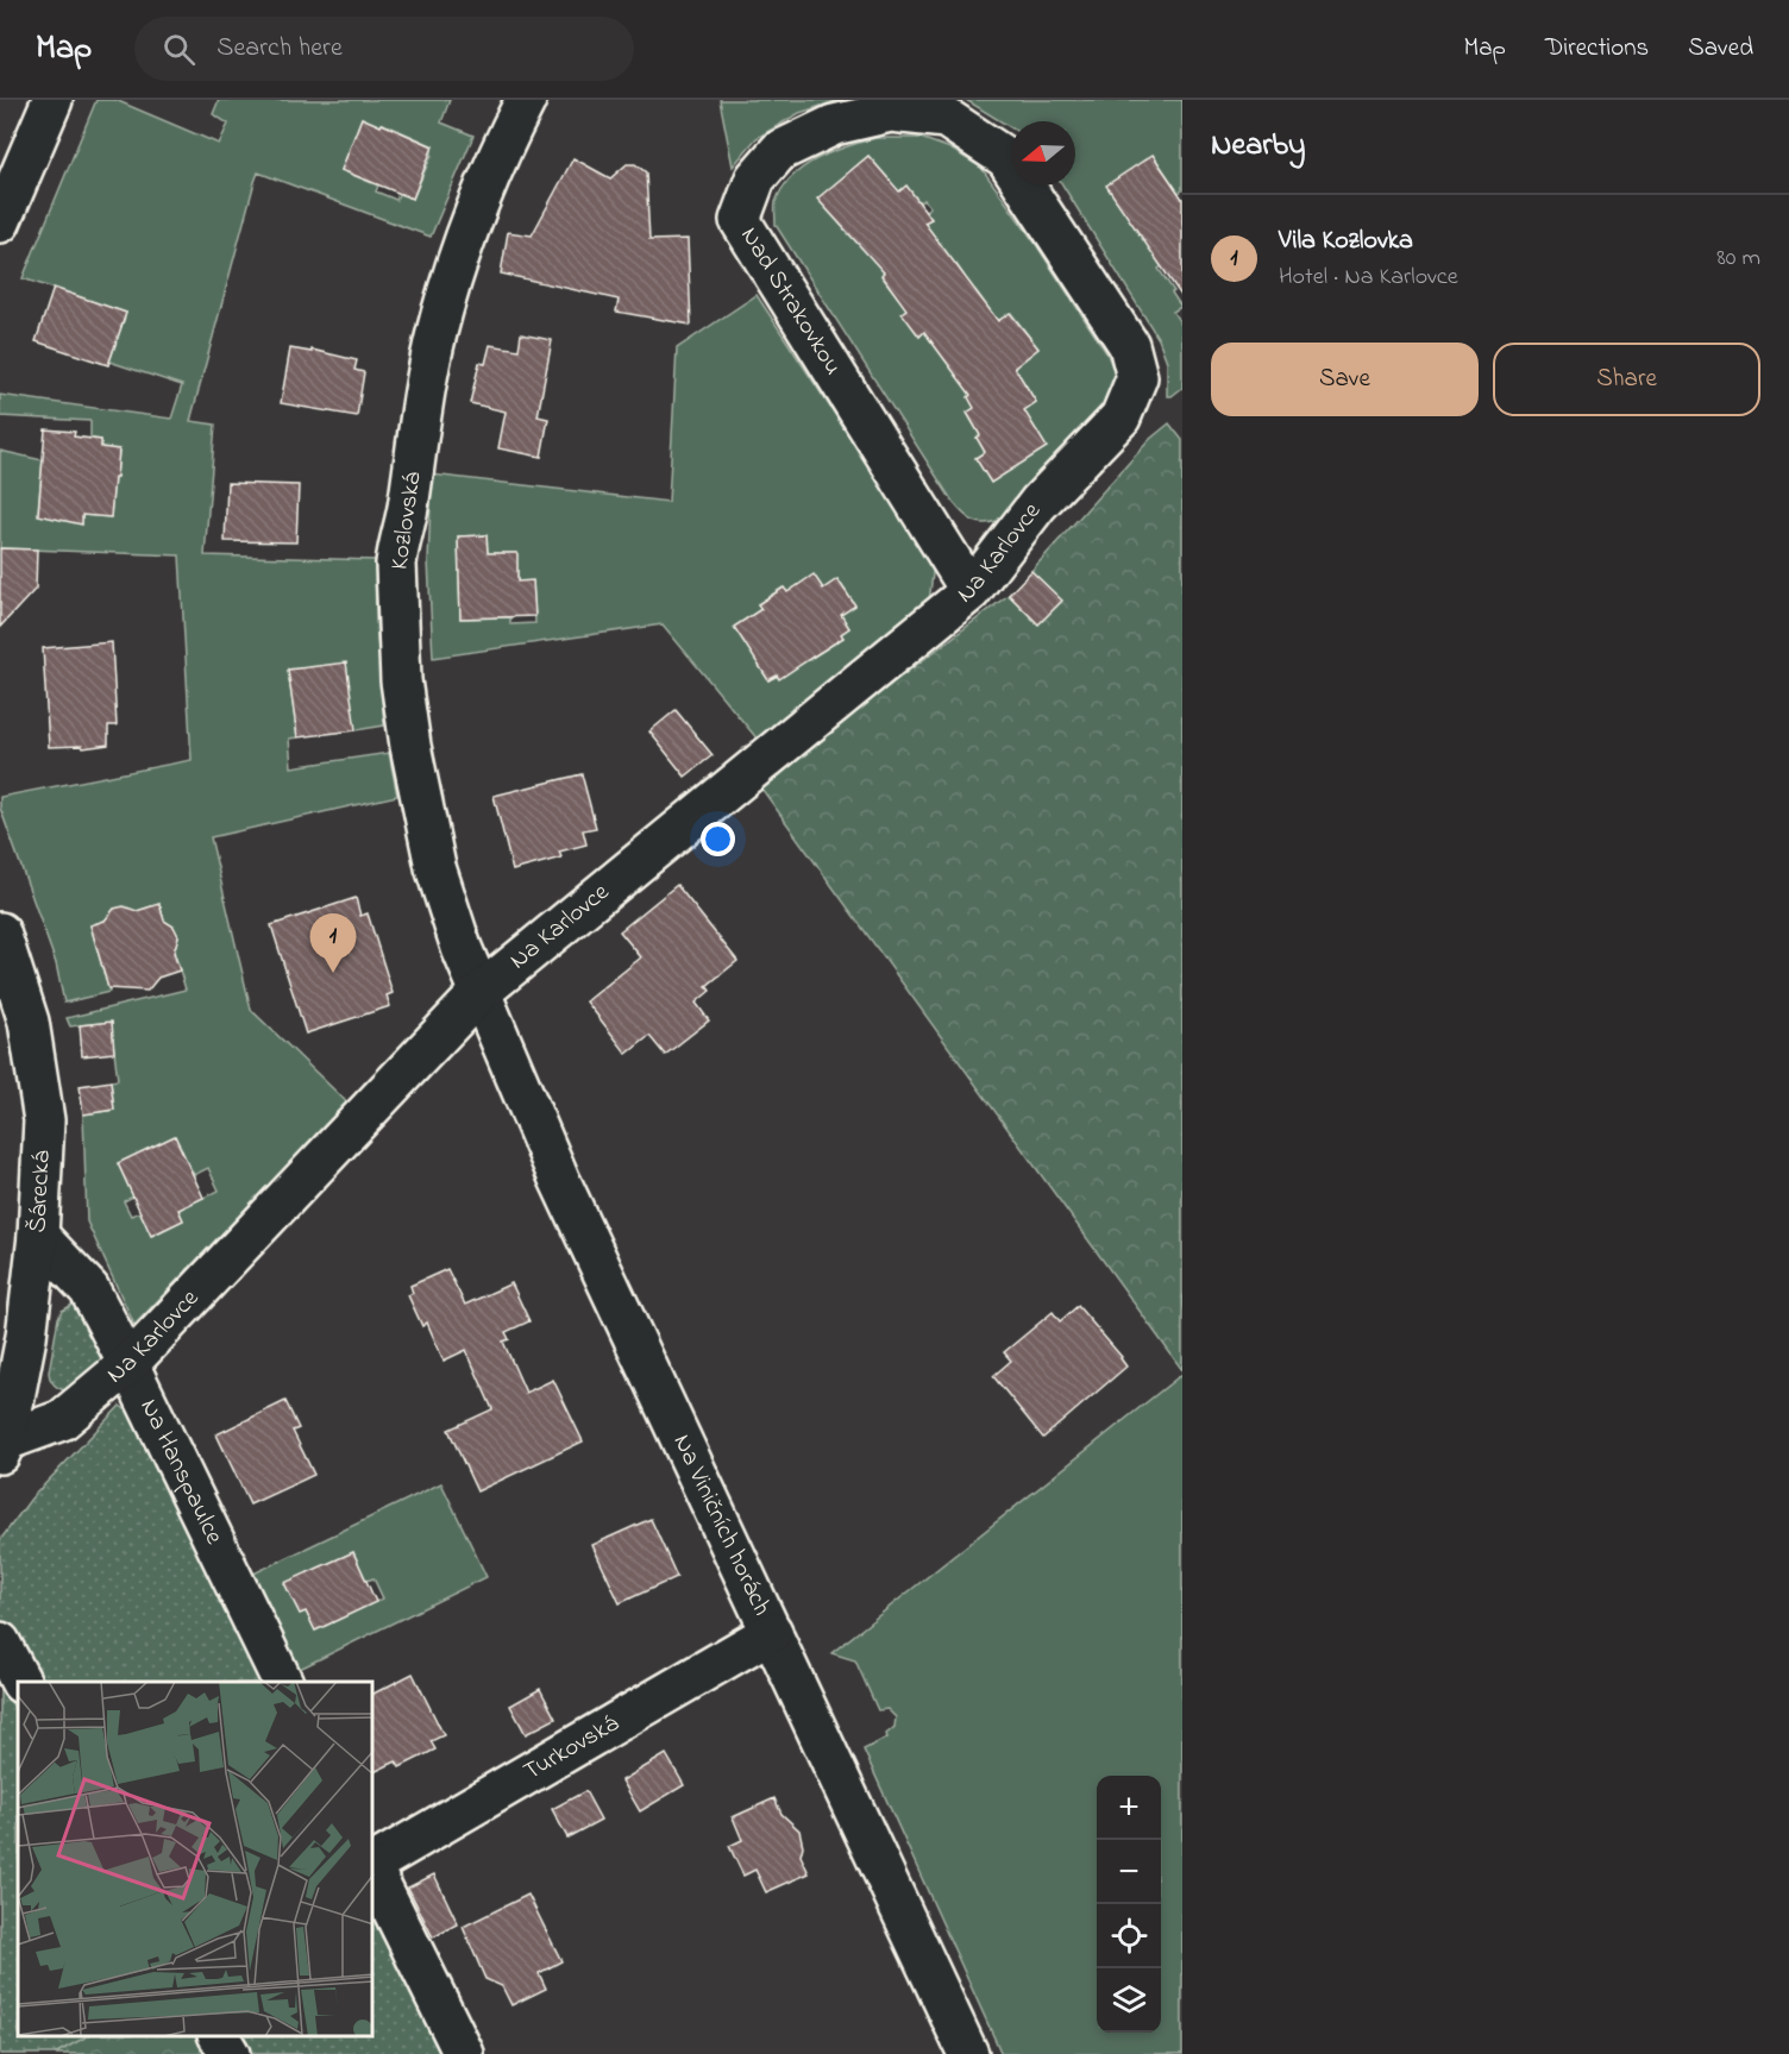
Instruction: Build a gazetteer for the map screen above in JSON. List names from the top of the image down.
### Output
{
  "streets": {
    "street": [
      "Nad Strakovkou",
      "Kozlovská",
      "Na Karlovce",
      "Šárecká",
      "Na Hanspaulce",
      "Na Viničních horách",
      "Turkovská"
    ]
  },
  "crossings": [
    ["Nad Strakovkou", "Na Karlovce"],
    ["Kozlovská", "Na Karlovce"],
    ["Kozlovská", "Na Viničních horách"],
    ["Na Karlovce", "Šárecká"],
    ["Na Karlovce", "Na Hanspaulce"],
    ["Na Karlovce", "Na Viničních horách"],
    ["Šárecká", "Na Hanspaulce"],
    ["Na Viničních horách", "Turkovská"]
  ],
  "north": "left",
  "page": {
    "header": "Map",
    "search": "Search here",
    "nav": ["Map", "Directions", "Saved"],
    "heading": "Nearby",
    "list": [
      {
        "mark": "1",
        "name": "Vila Kozlovka",
        "note": "Hotel · Na Karlovce",
        "value": "80 m"
      }
    ],
    "buttons": ["Save", "Share"],
    "pins": "1",
    "map_buttons": ["+", "−"]
  }
}
